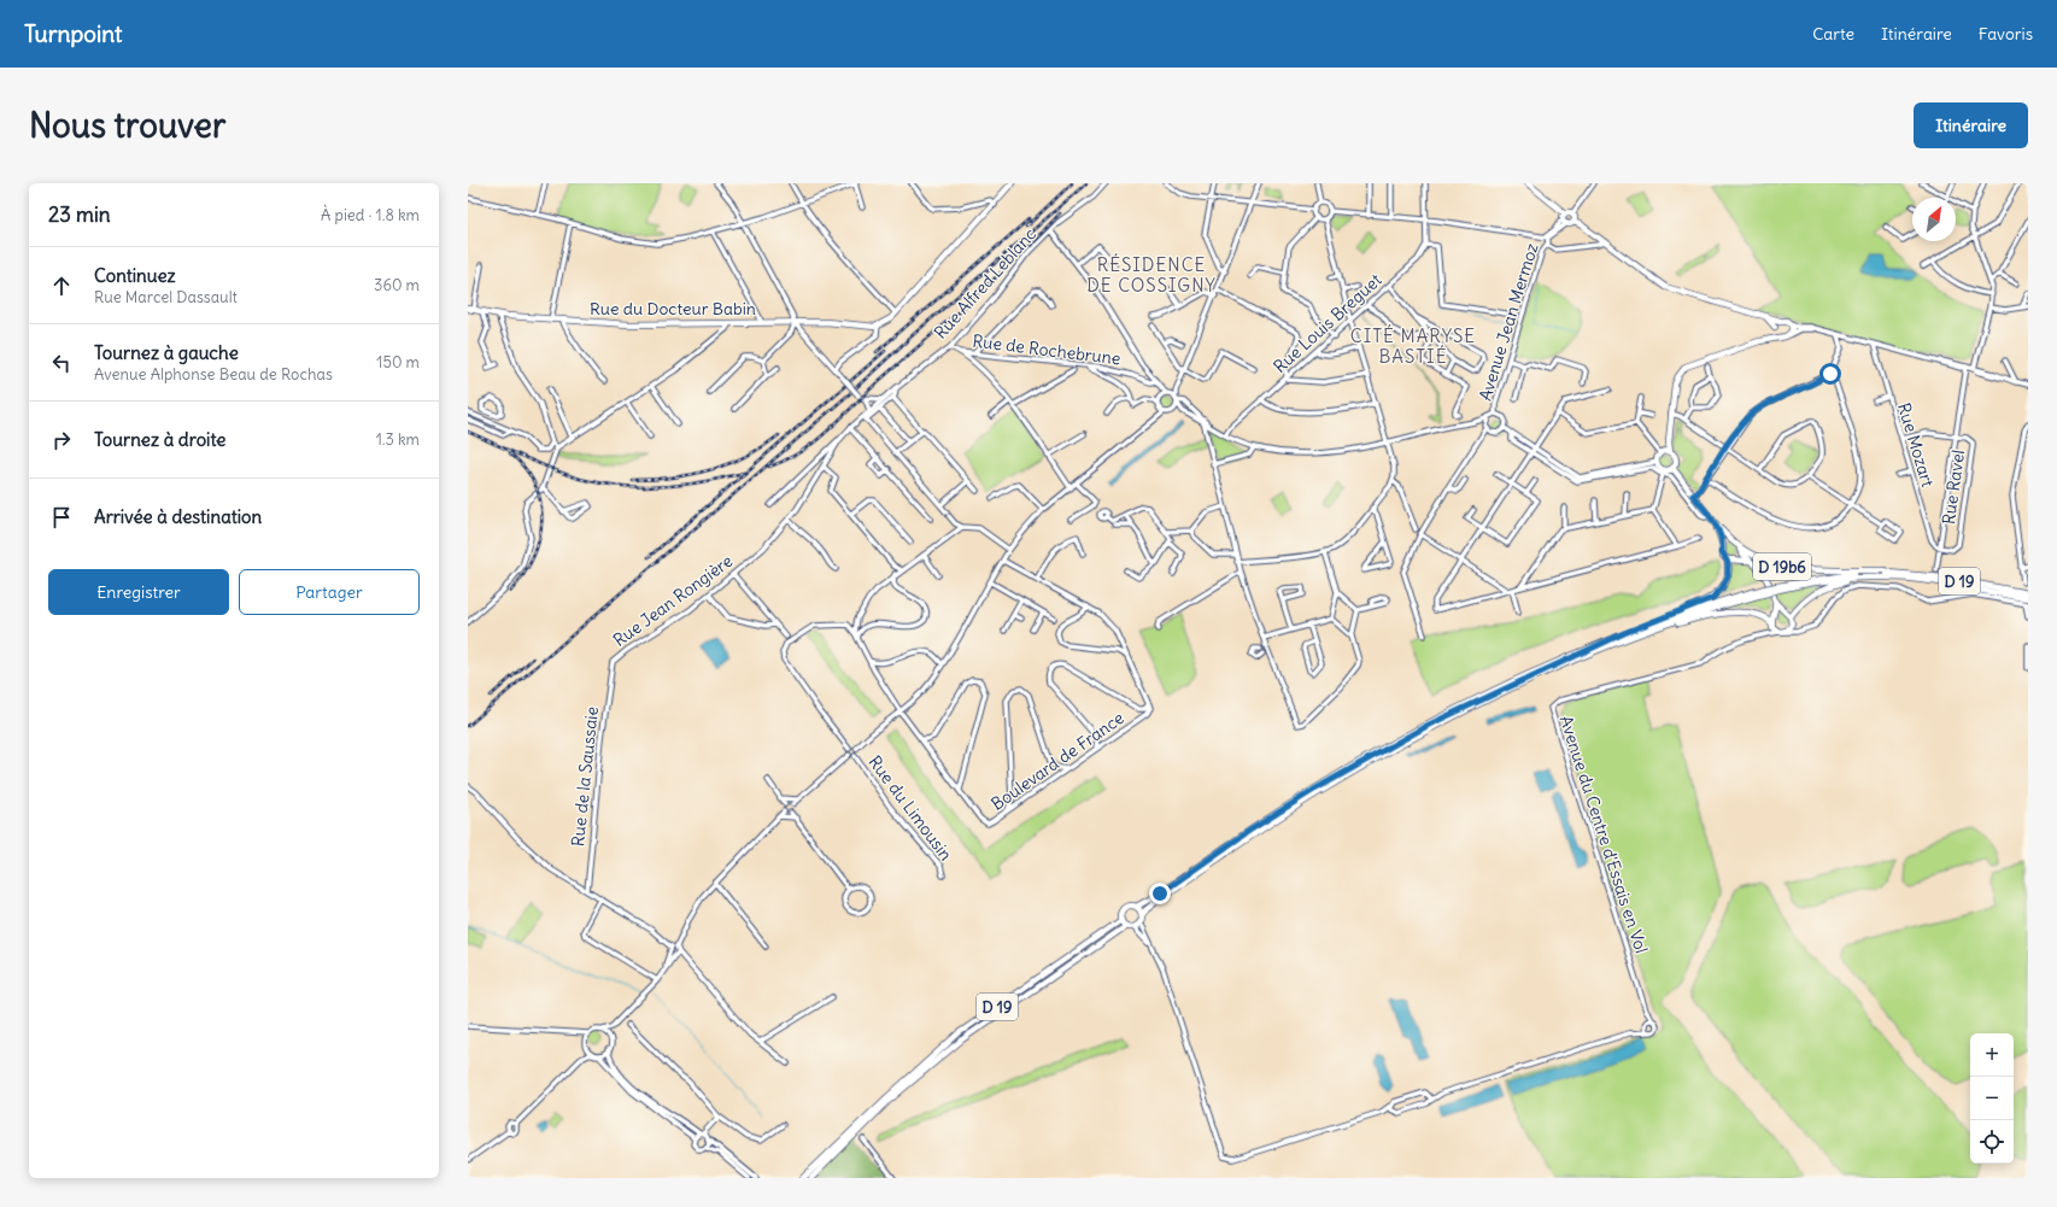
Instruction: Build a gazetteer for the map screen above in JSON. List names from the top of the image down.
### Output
{
  "streets": {
    "main road": ["Rue du Docteur Babin", "D 19b6", "D 19"],
    "street": [
      "Rue Alfred Leblanc",
      "Avenue Jean Mermoz",
      "Rue Louis Breguet",
      "Rue de Rochebrune",
      "Rue Mozart",
      "Rue Ravel",
      "Rue Jean Rongière",
      "Boulevard de France",
      "Rue de la Saussaie",
      "Rue du Limousin",
      "Avenue du Centre d'Essais en Vol"
    ]
  },
  "crossings": [
    ["Rue Alfred Leblanc", "Rue Jean Rongière"],
    ["Rue Mozart", "Rue Ravel"],
    ["D 19b6", "D 19"],
    ["Rue Jean Rongière", "Rue de la Saussaie"]
  ],
  "districts": ["RÉSIDENCE DE COSSIGNY", "CITÉ MARYSE BASTIÉ"],
  "north": "top right",
  "page": {
    "header": "Turnpoint",
    "nav": ["Carte", "Itinéraire", "Favoris"],
    "buttons": [
      "Itinéraire",
      ["Enregistrer", "Partager"]
    ],
    "title": "Nous trouver",
    "heading": ["23 min", "À pied · 1.8 km"],
    "list": [
      ["Continuez", "Rue Marcel Dassault", "360 m"],
      ["Tournez à gauche", "Avenue Alphonse Beau de Rochas", "150 m"],
      ["Tournez à droite", "1.3 km"],
      "Arrivée à destination"
    ],
    "map_buttons": ["+", "−"]
  }
}
